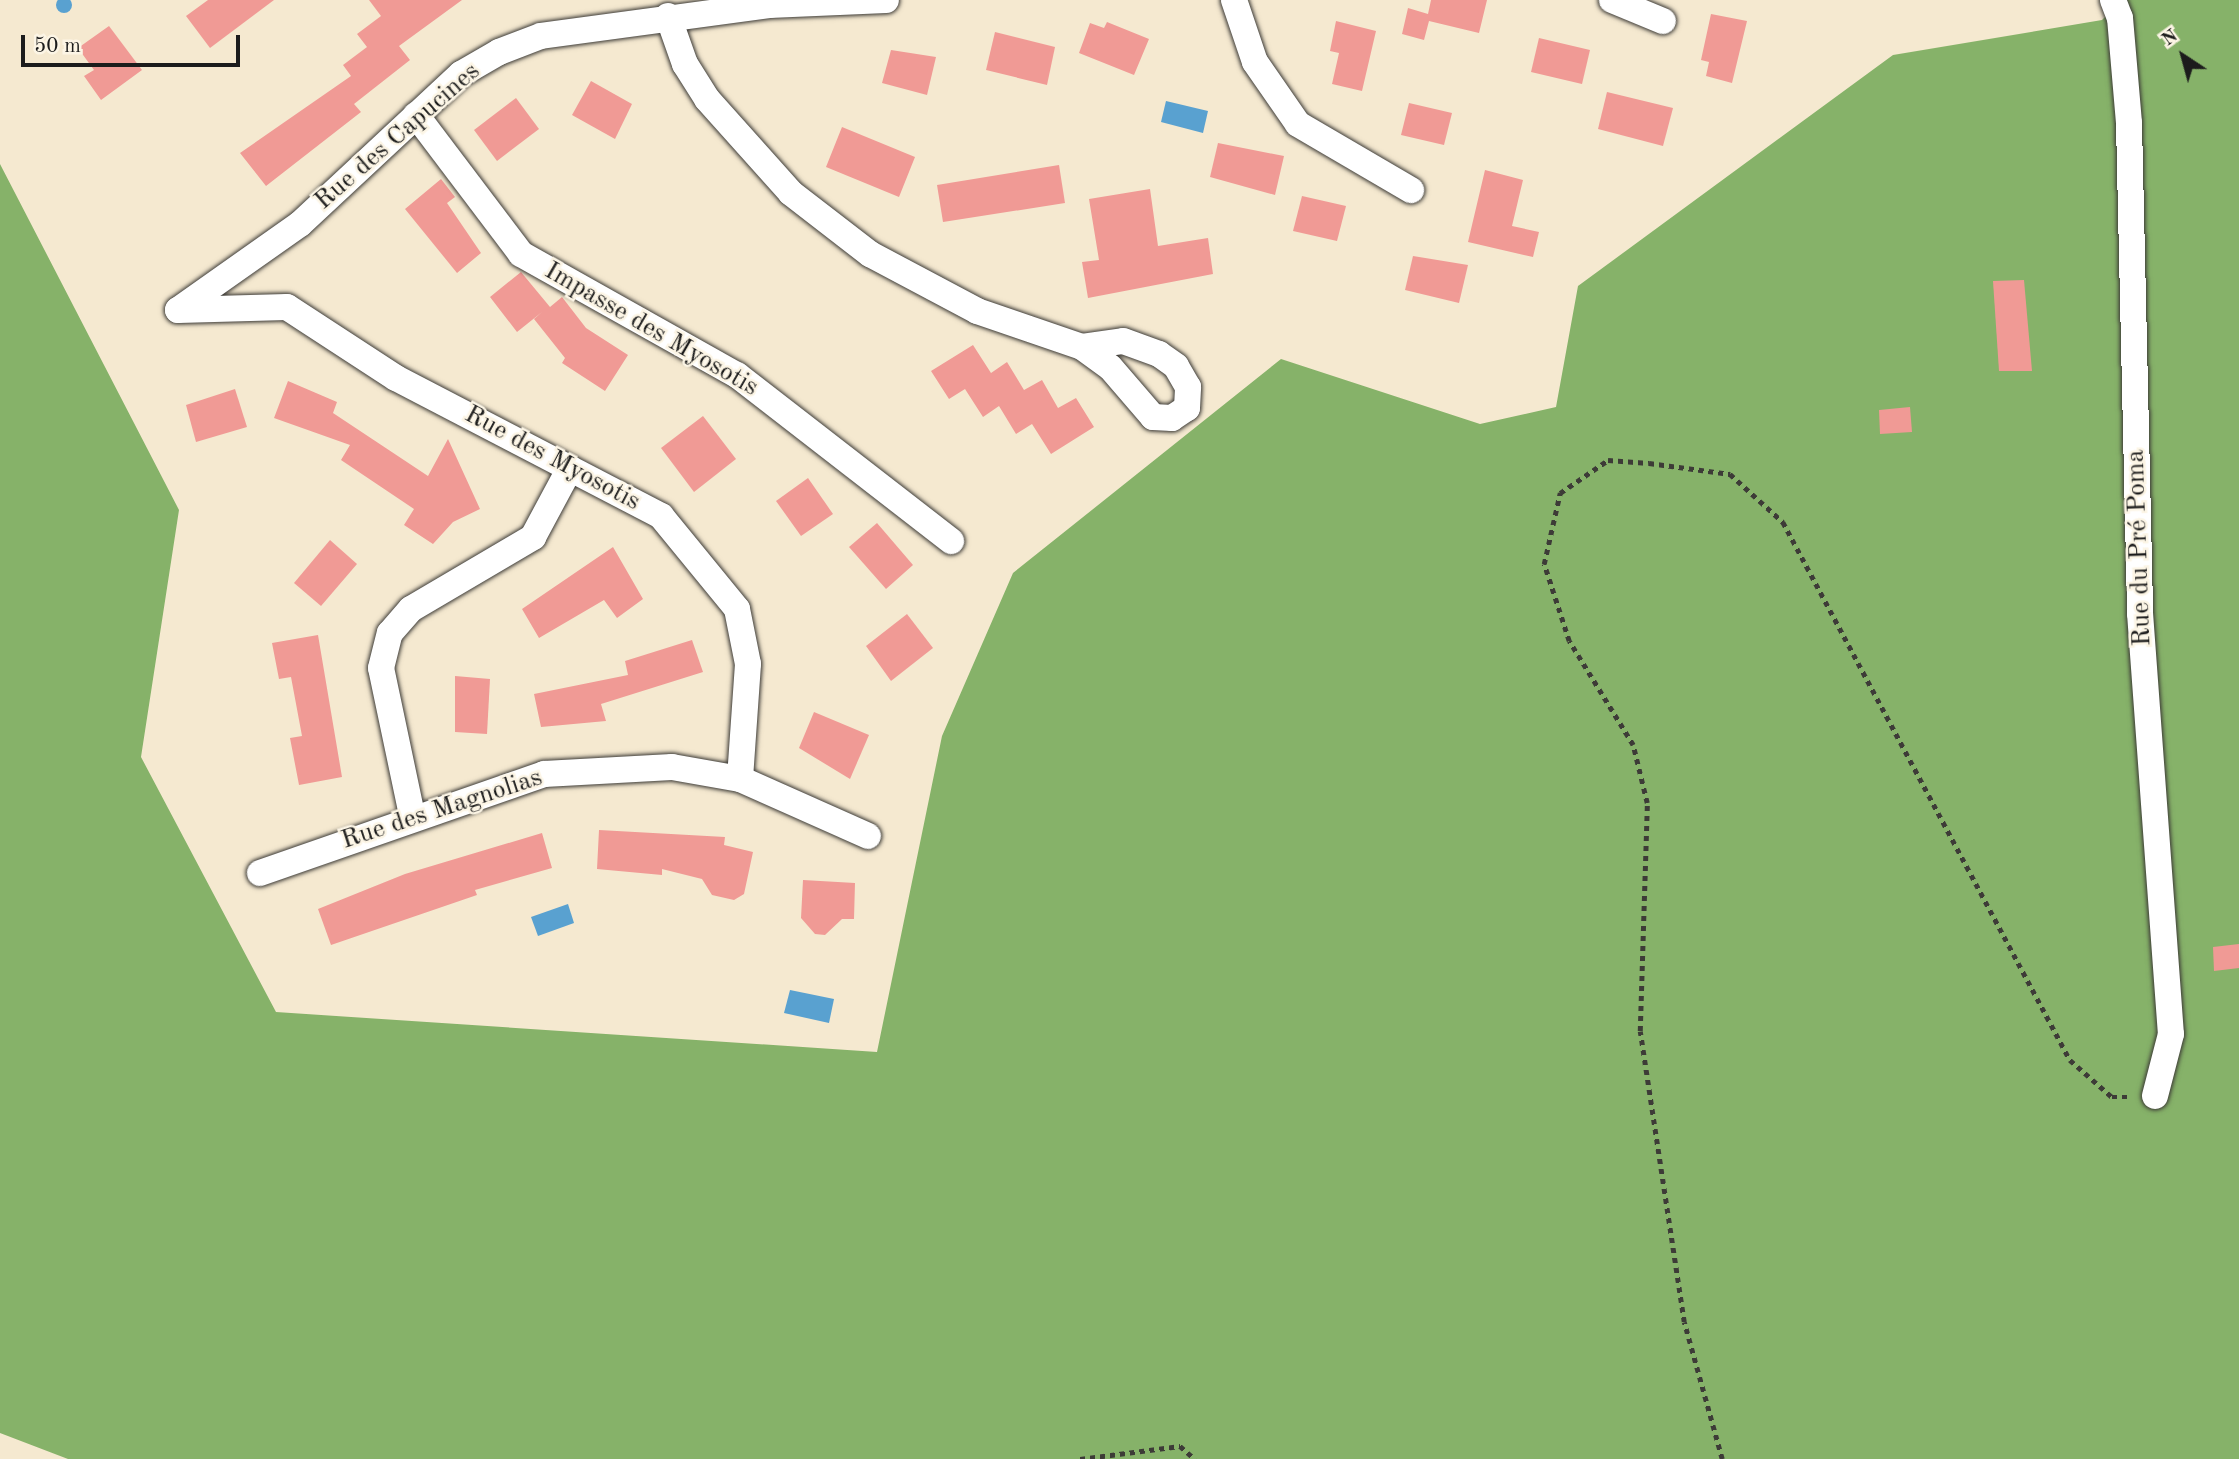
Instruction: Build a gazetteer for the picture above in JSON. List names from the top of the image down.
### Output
{
  "streets": {
    "street": [
      "Rue des Capucines",
      "Impasse des Myosotis",
      "Rue des Myosotis",
      "Rue du Pré Poma",
      "Rue des Magnolias"
    ]
  },
  "crossings": [
    ["Rue des Capucines", "Impasse des Myosotis"],
    ["Rue des Capucines", "Rue des Myosotis"],
    ["Rue des Myosotis", "Rue des Magnolias"]
  ],
  "scale_bar": "50 m",
  "north": "top left"
}
